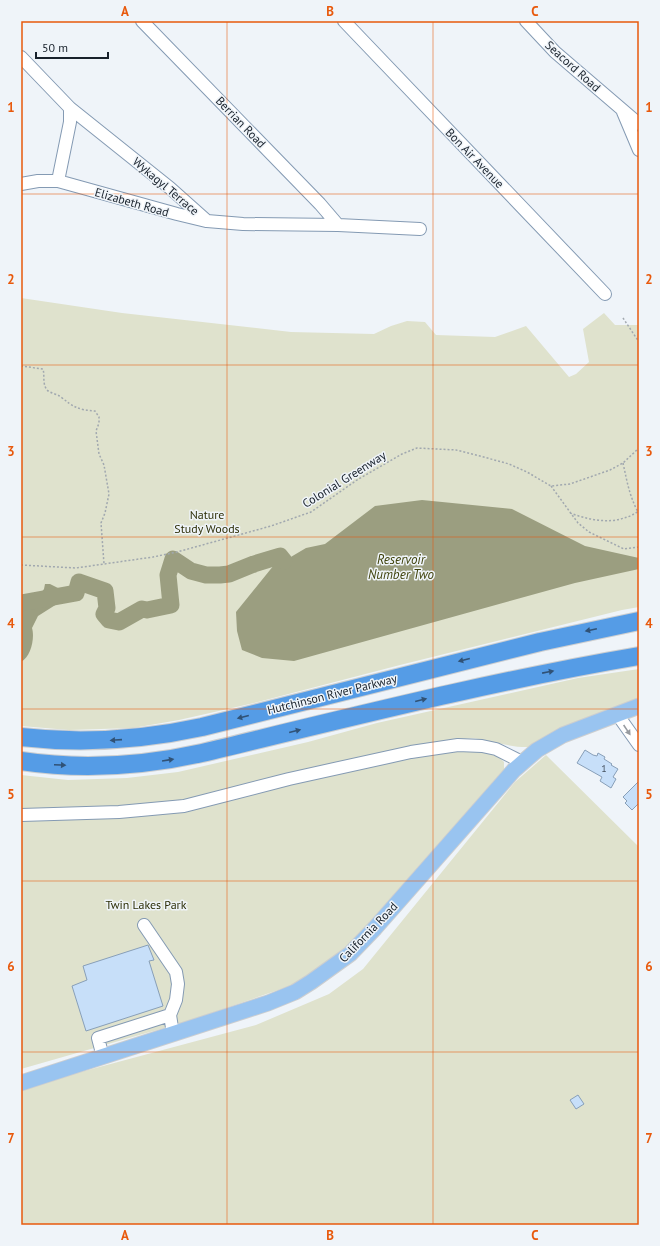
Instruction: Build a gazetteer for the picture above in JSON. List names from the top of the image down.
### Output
{
  "streets": {
    "highway": ["Hutchinson River Parkway"],
    "main road": ["California Road"],
    "street": [
      "Seacord Road",
      "Berrian Road",
      "Bon Air Avenue",
      "Wykagyl Terrace",
      "Elizabeth Road"
    ],
    "path": ["Colonial Greenway"]
  },
  "crossings": [
    ["Berrian Road", "Wykagyl Terrace"],
    ["Wykagyl Terrace", "Elizabeth Road"]
  ],
  "water": ["Reservoir Number Two"],
  "parks": ["Nature Study Woods", "Twin Lakes Park"],
  "house_numbers": ["1"],
  "scale_bar": "50 m",
  "grid": {
    "columns": ["A", "B", "C"],
    "rows": [
      "1",
      "2",
      "3",
      "4",
      "5",
      "6",
      "7"
    ]
  }
}
